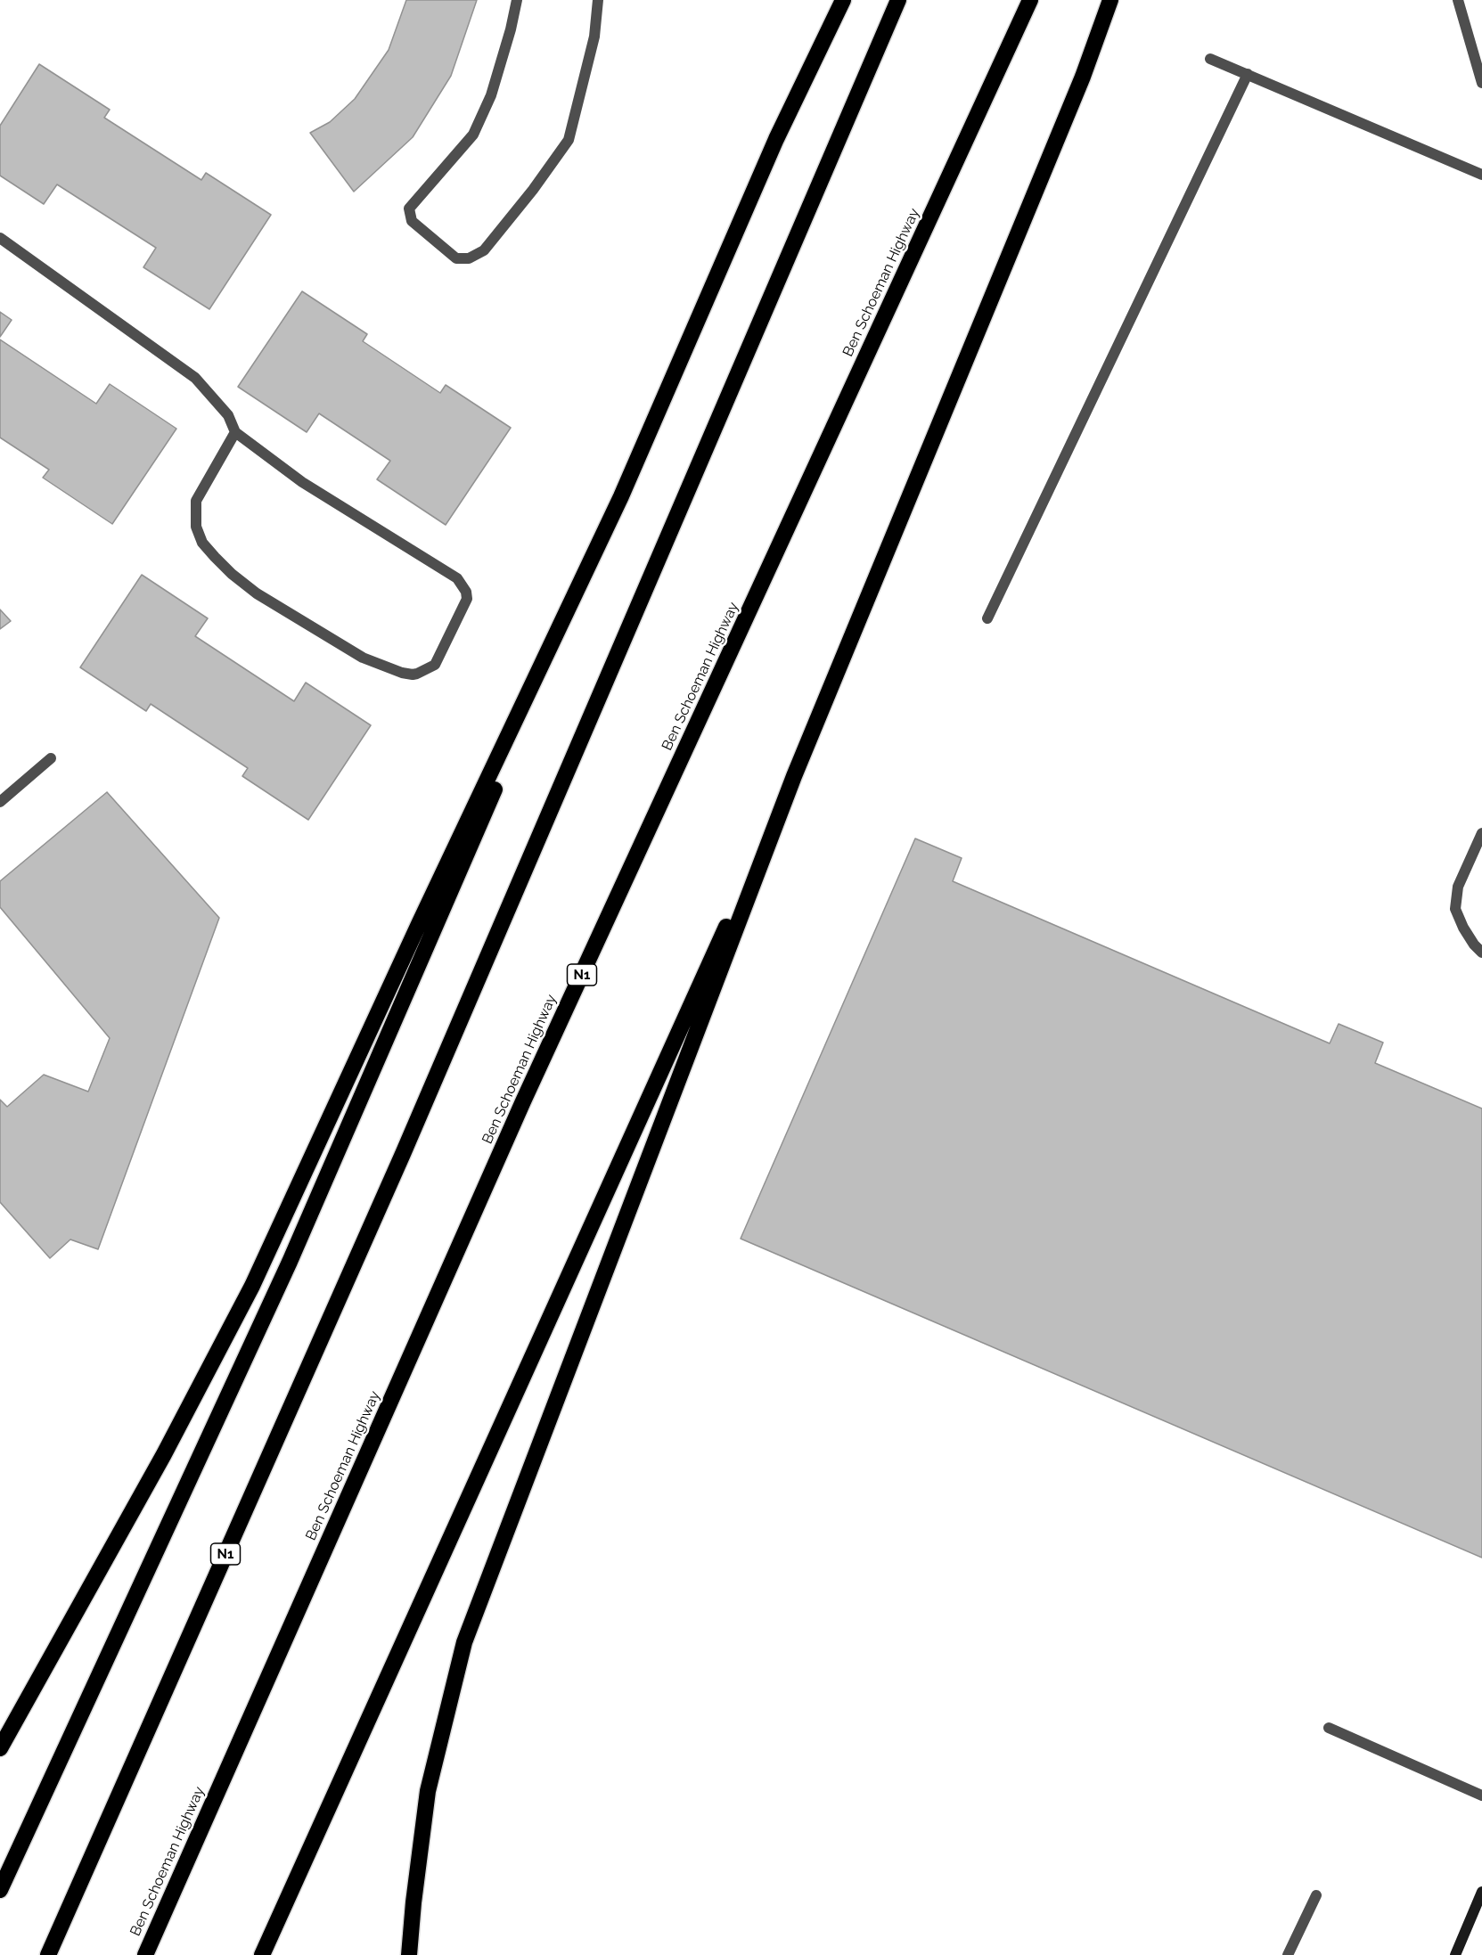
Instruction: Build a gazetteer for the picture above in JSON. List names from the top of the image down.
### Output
{
  "streets": {
    "highway": ["Ben Schoeman Highway", "N1"]
  }
}
